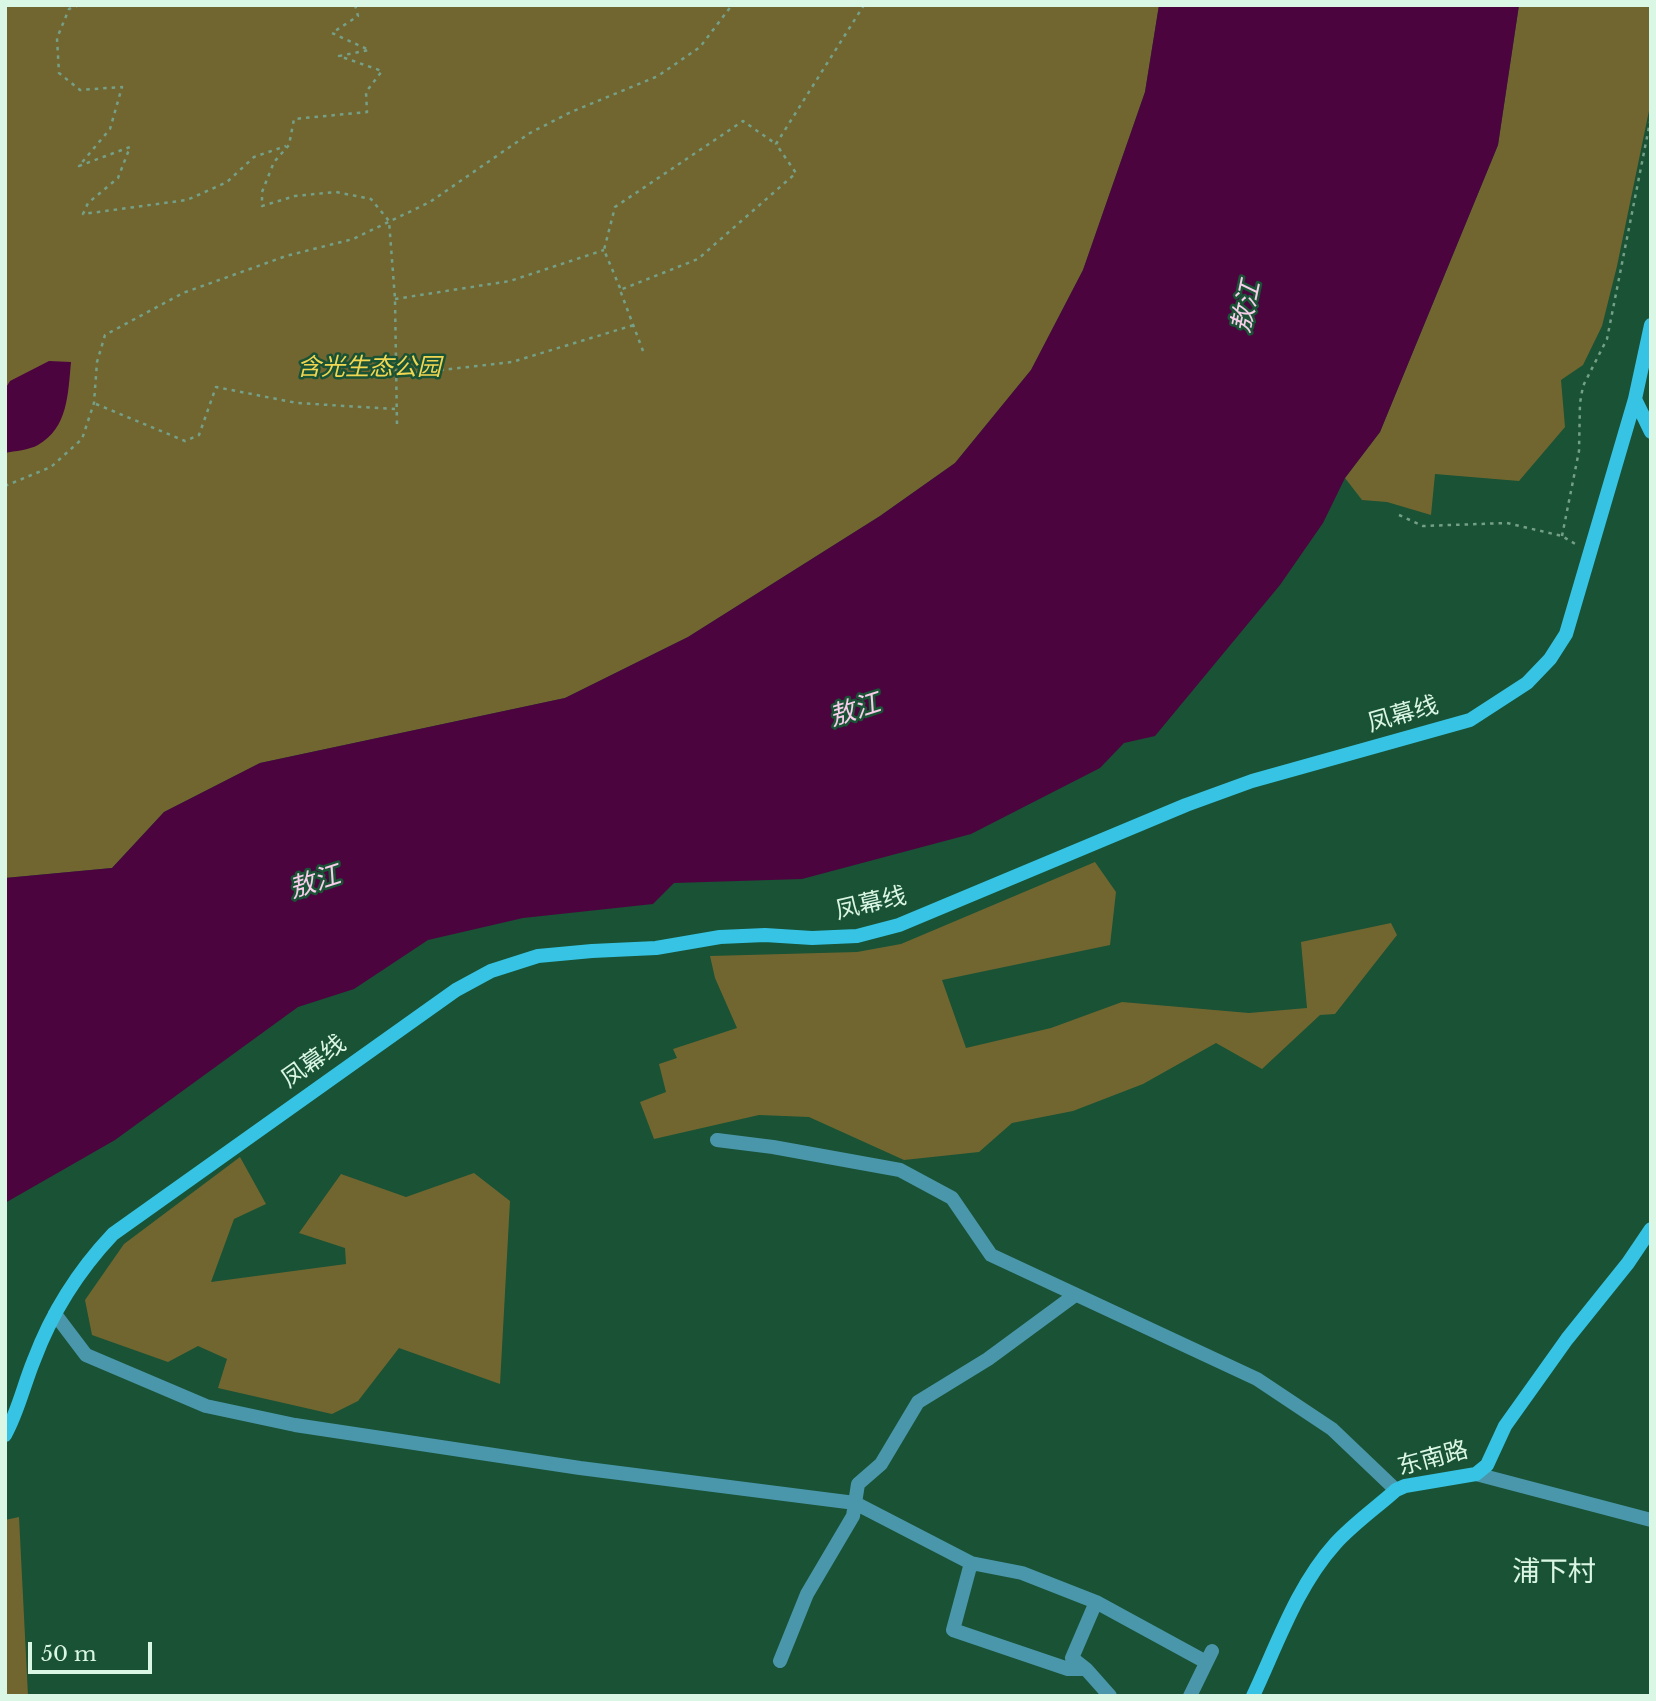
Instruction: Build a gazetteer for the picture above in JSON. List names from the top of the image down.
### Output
{
  "streets": {
    "main road": ["凤幕线", "东南路"]
  },
  "districts": ["浦下村"],
  "water": ["敖江"],
  "parks": ["含光生态公园"],
  "scale_bar": "50 m"
}
